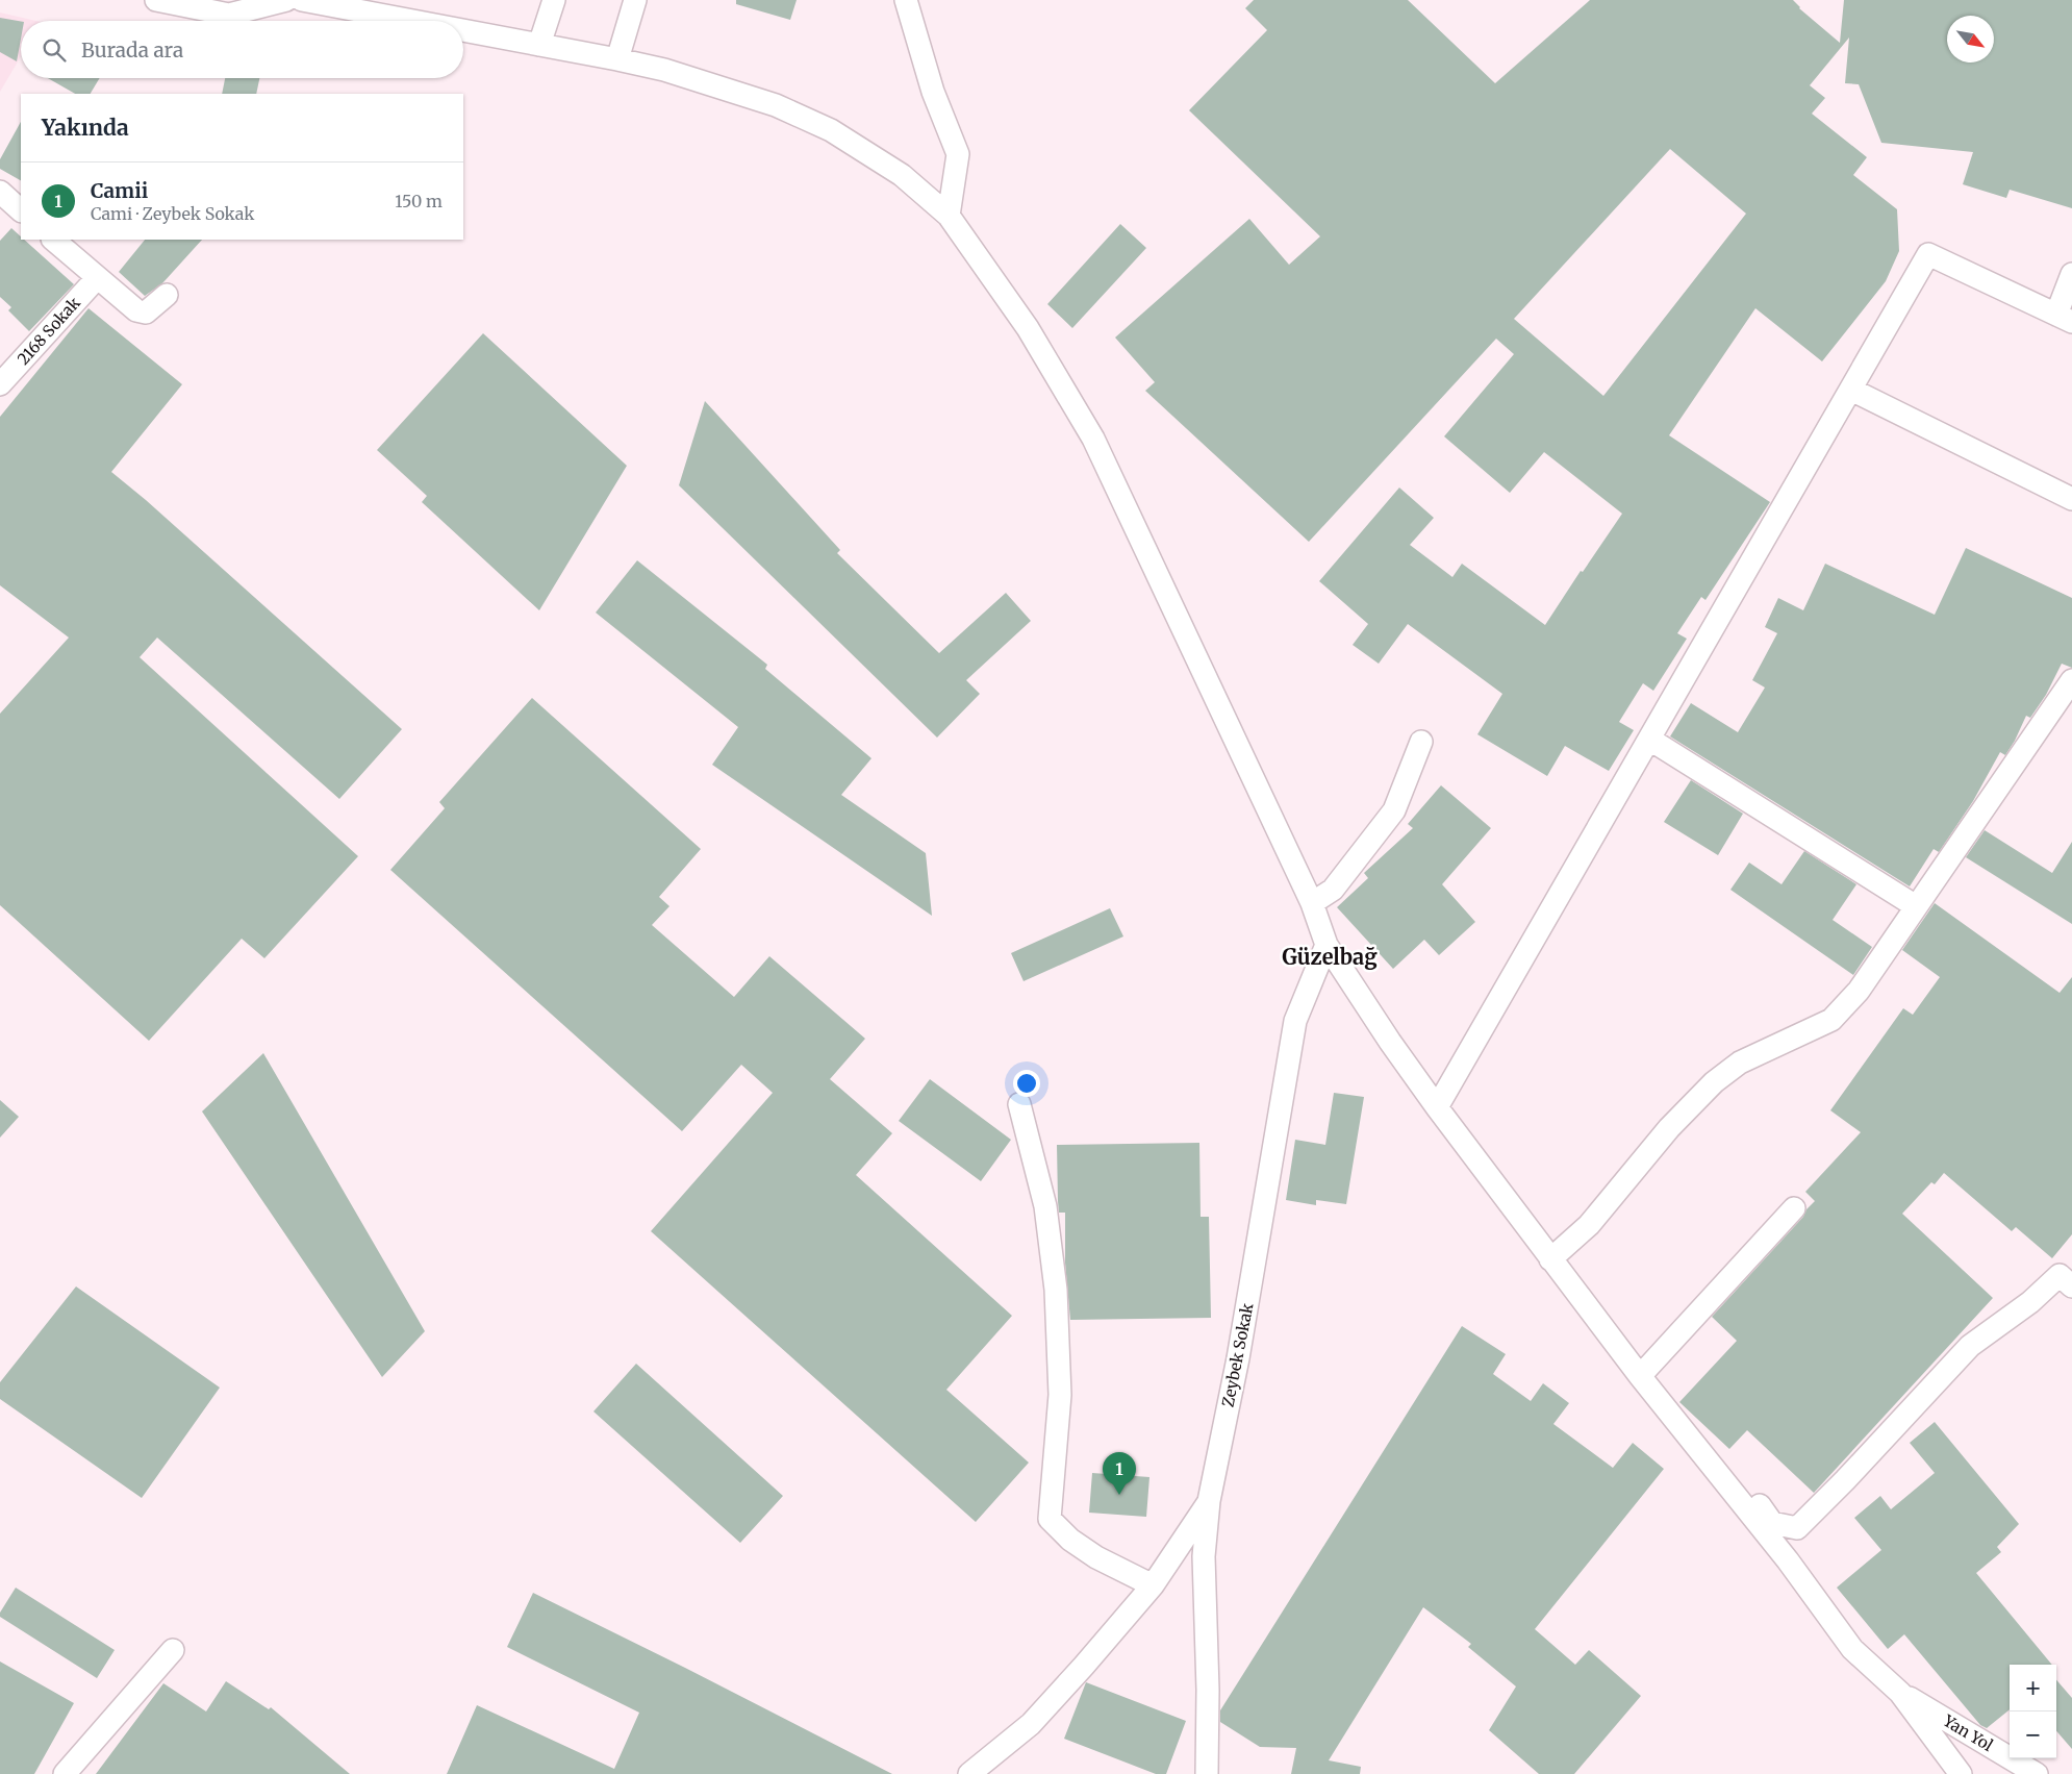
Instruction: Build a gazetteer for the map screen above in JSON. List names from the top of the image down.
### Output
{
  "streets": {
    "street": ["2168 Sokak", "Zeybek Sokak", "Yan Yol"]
  },
  "districts": ["Güzelbağ"],
  "north": "bottom right",
  "page": {
    "search": "Burada ara",
    "heading": "Yakında",
    "list": [
      {
        "mark": "1",
        "name": "Camii",
        "note": "Cami · Zeybek Sokak",
        "value": "150 m"
      }
    ],
    "pins": "1",
    "map_buttons": ["+", "−"]
  }
}
